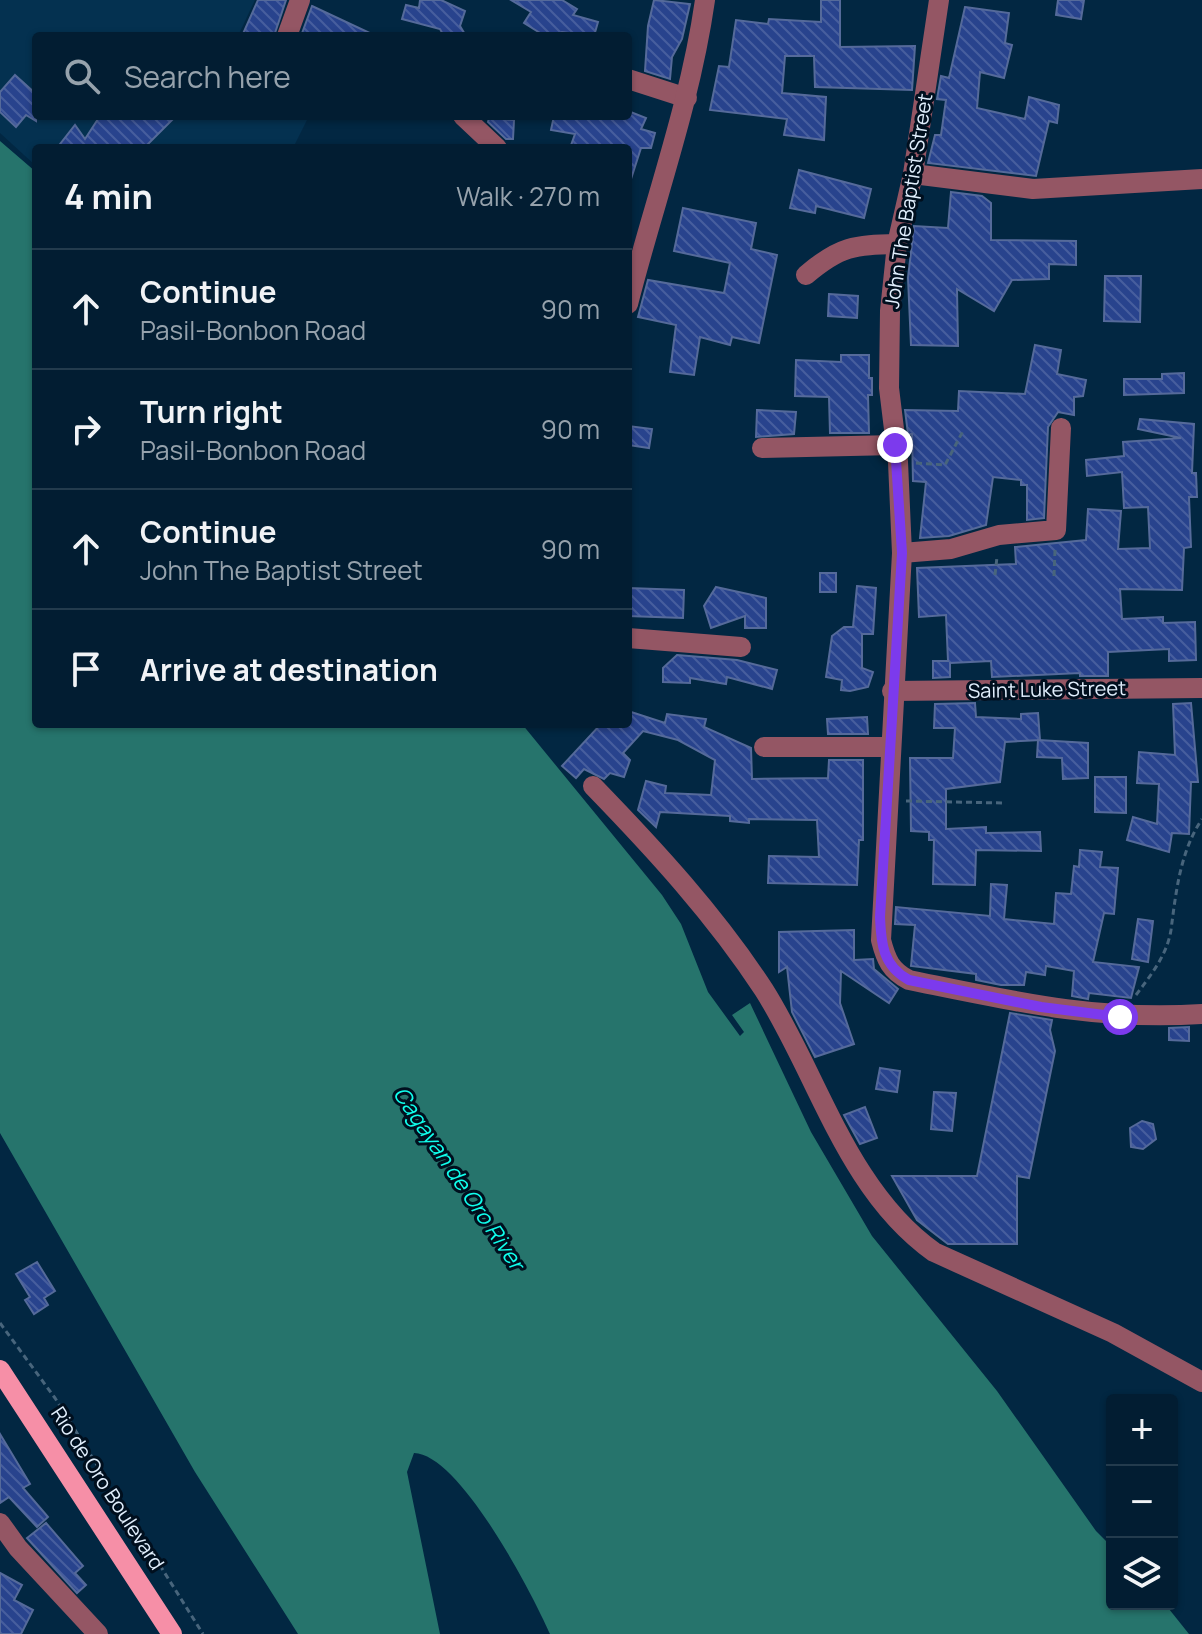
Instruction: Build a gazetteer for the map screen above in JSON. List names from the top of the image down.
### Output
{
  "streets": {
    "main road": ["Rio de Oro Boulevard"],
    "street": ["John The Baptist Street", "Saint Luke Street"]
  },
  "crossings": [
    ["John The Baptist Street", "Saint Luke Street"]
  ],
  "water": ["Cagayan de Oro River"],
  "page": {
    "search": "Search here",
    "heading": ["4 min", "Walk · 270 m"],
    "list": [
      ["Continue", "Pasil-Bonbon Road", "90 m"],
      ["Turn right", "Pasil-Bonbon Road", "90 m"],
      ["Continue", "John The Baptist Street", "90 m"],
      "Arrive at destination"
    ],
    "map_buttons": ["+", "−"]
  }
}
